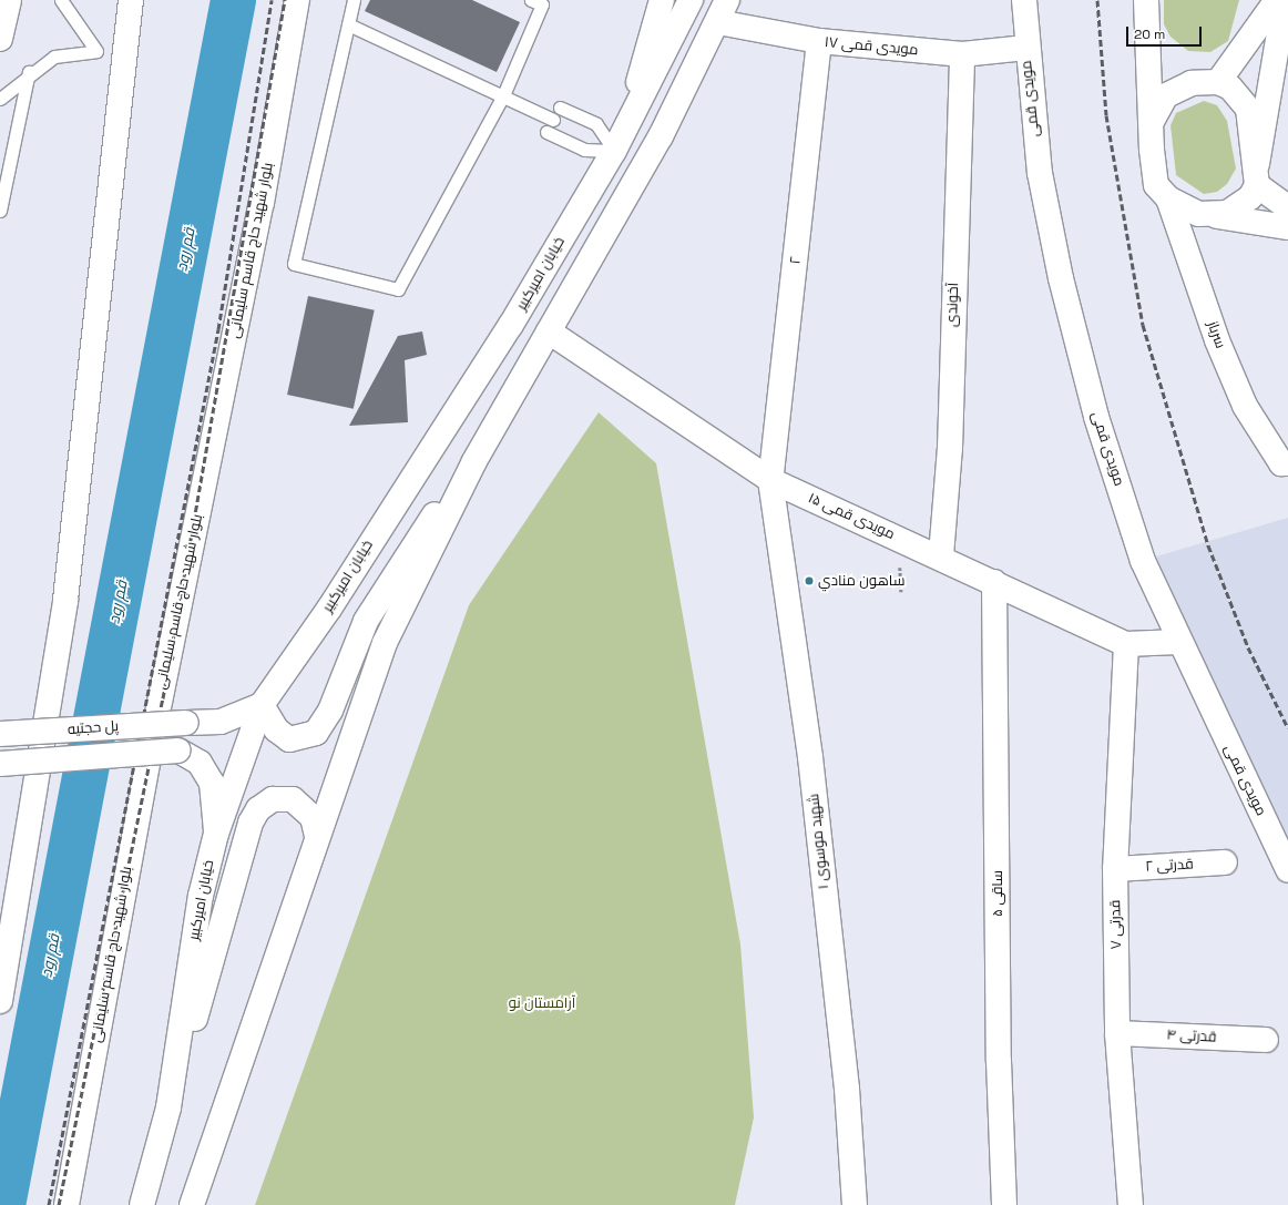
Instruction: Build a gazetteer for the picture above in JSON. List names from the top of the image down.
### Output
{
  "streets": {
    "main road": [
      "مویدی قمی ۱۷",
      "مویدی قمی",
      "بلوار شهید حاج قاسم سلیمانی",
      "۲",
      "خیابان امیرکبیر",
      "آخوندی",
      "سرباز",
      "مویدی قمی ۱۵",
      "پل حجتیه",
      "شهید موسوی ۱",
      "قدرتی ۲",
      "ساقی ۵",
      "قدرتی ۷",
      "قدرتی ۴"
    ]
  },
  "crossings": [
    ["مویدی قمی ۱۷", "مویدی قمی"],
    ["مویدی قمی ۱۷", "۲"],
    ["مویدی قمی ۱۷", "آخوندی"],
    ["مویدی قمی", "مویدی قمی ۱۵"],
    ["۲", "مویدی قمی ۱۵"],
    ["۲", "شهید موسوی ۱"],
    ["خیابان امیرکبیر", "پل حجتیه"],
    ["آخوندی", "مویدی قمی ۱۵"],
    ["مویدی قمی ۱۵", "شهید موسوی ۱"],
    ["مویدی قمی ۱۵", "ساقی ۵"],
    ["مویدی قمی ۱۵", "قدرتی ۷"],
    ["قدرتی ۲", "قدرتی ۷"],
    ["قدرتی ۷", "قدرتی ۴"]
  ],
  "water": ["قم رود"],
  "parks": ["آرامستان نو"],
  "places": ["ساهون منادي"],
  "scale_bar": "20 m"
}
